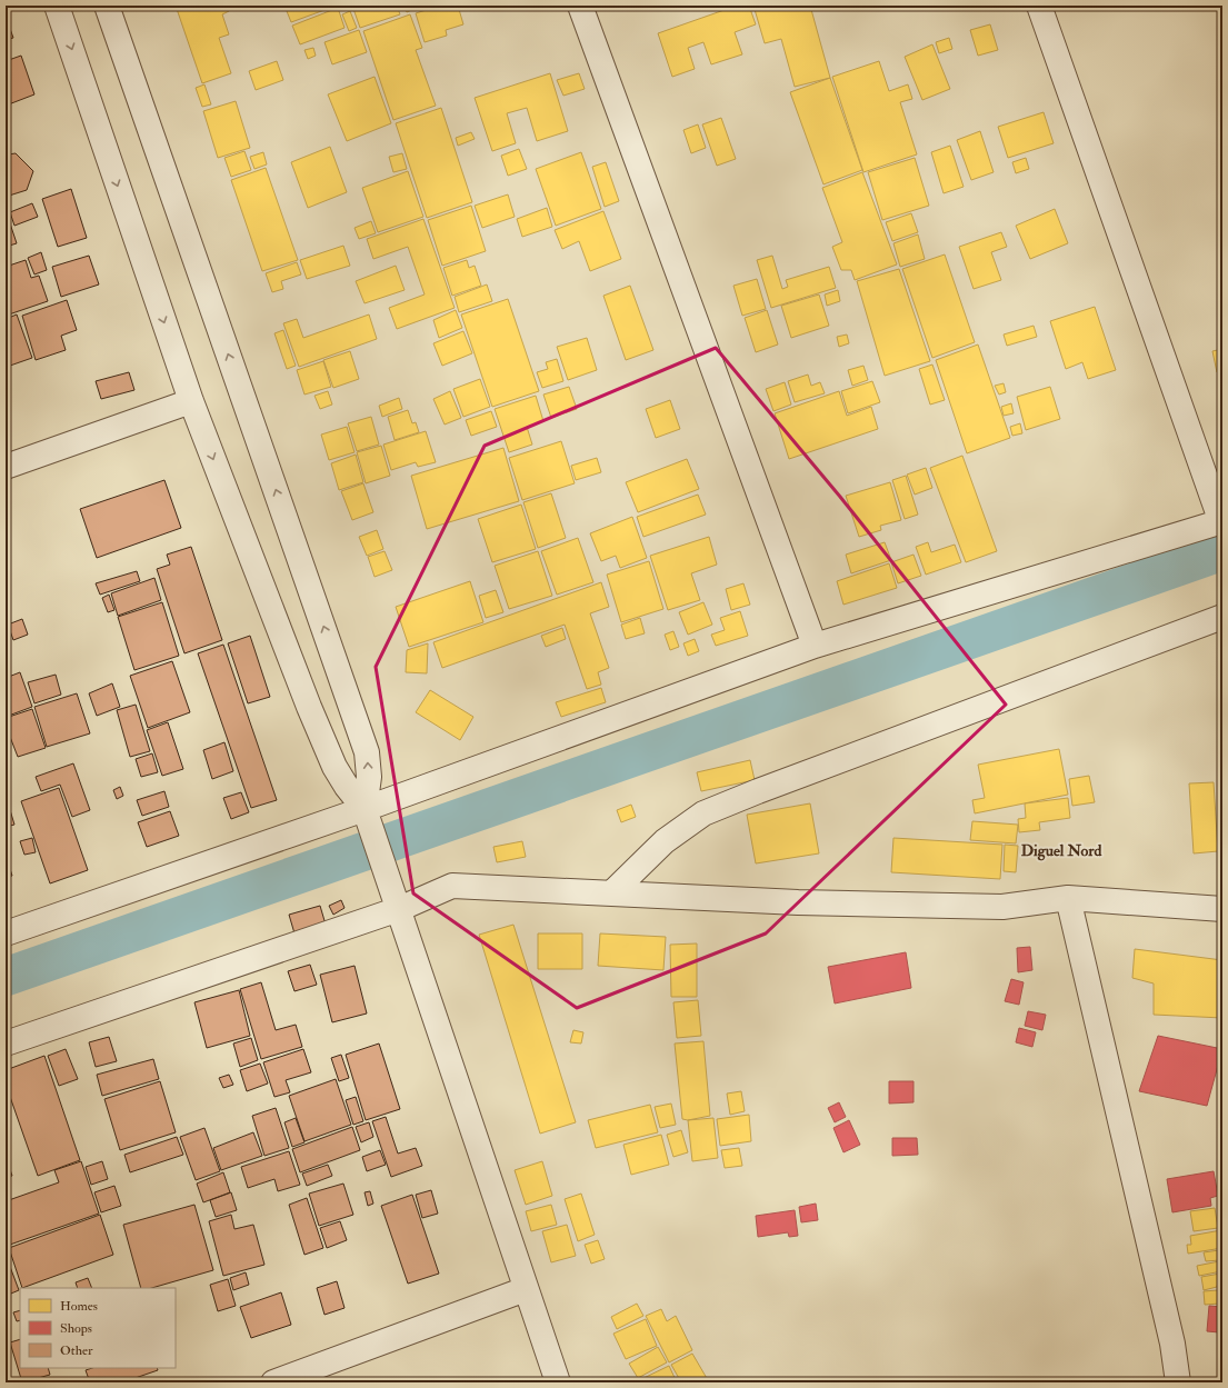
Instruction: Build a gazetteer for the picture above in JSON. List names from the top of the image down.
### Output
{
  "districts": ["Diguel Nord"],
  "legend": ["Homes", "Shops", "Other"]
}
